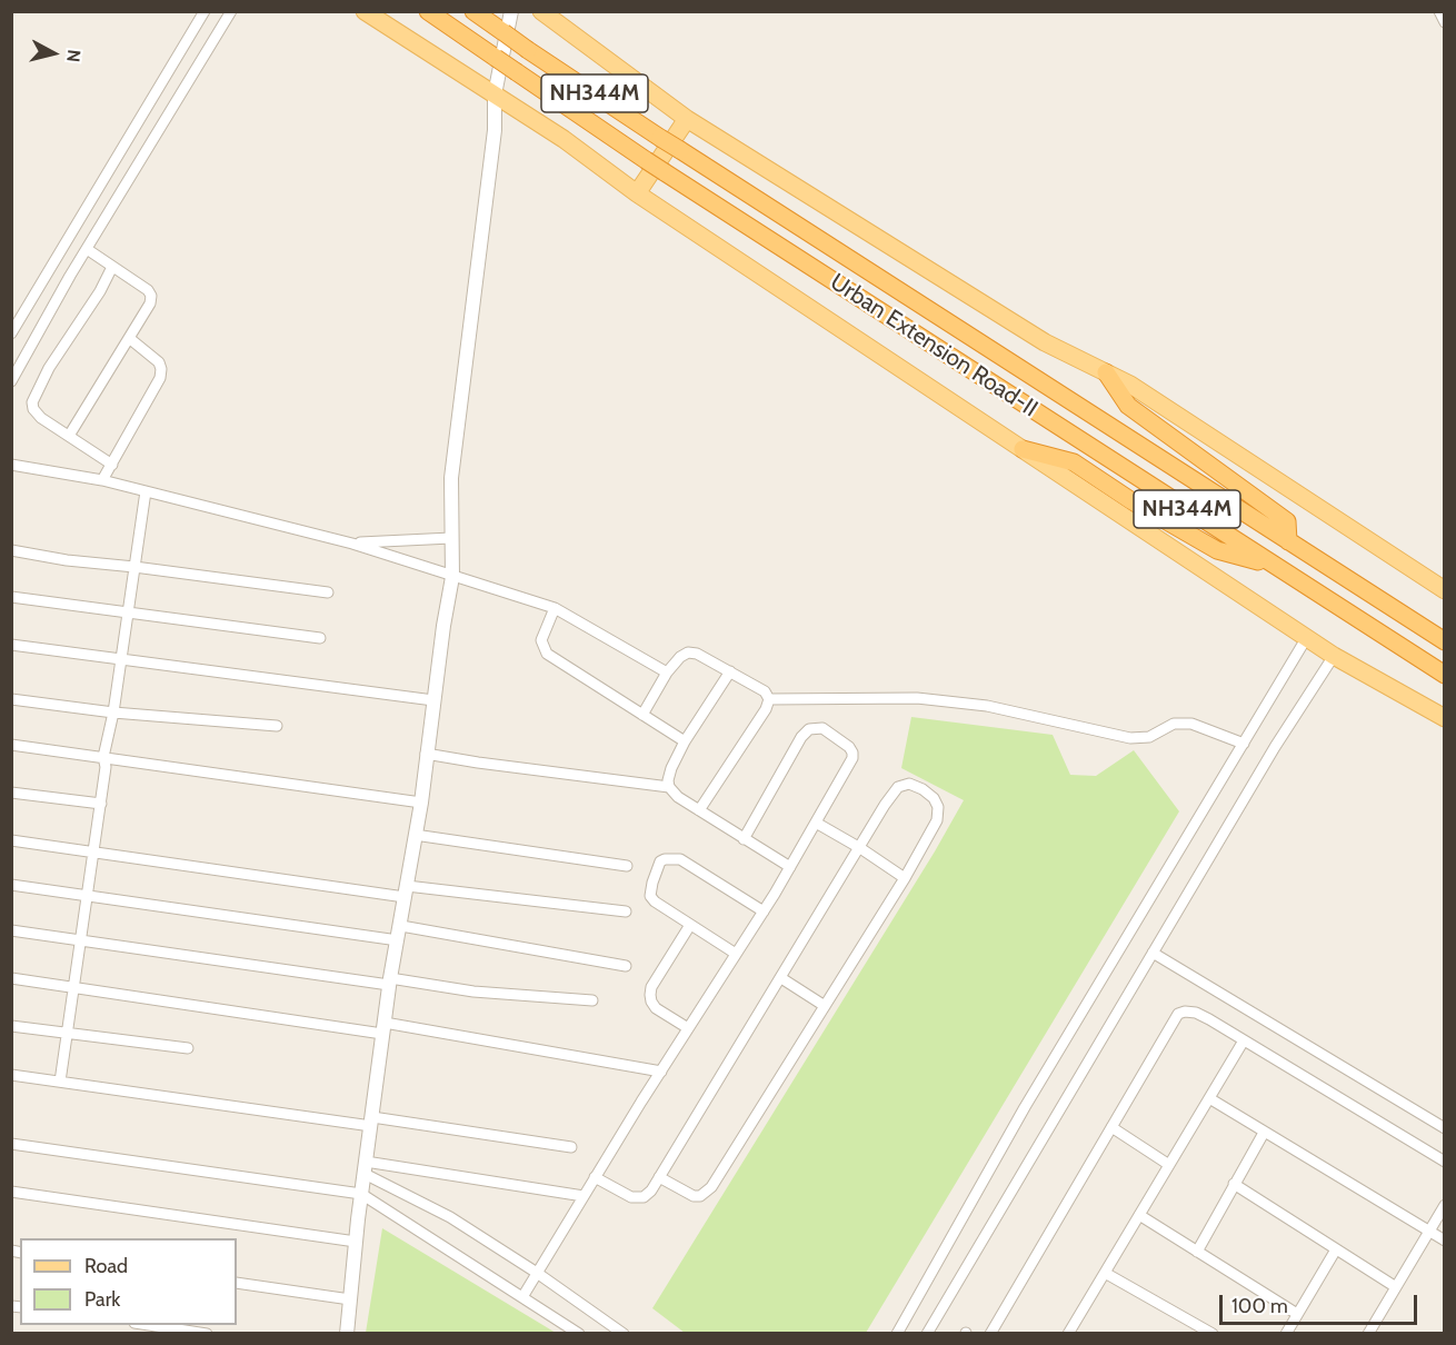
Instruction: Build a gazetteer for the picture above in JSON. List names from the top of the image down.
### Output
{
  "streets": {
    "highway": ["NH344M", "Urban Extension Road-II"]
  },
  "legend": ["Road", "Park"],
  "scale_bar": "100 m",
  "north": "right"
}
